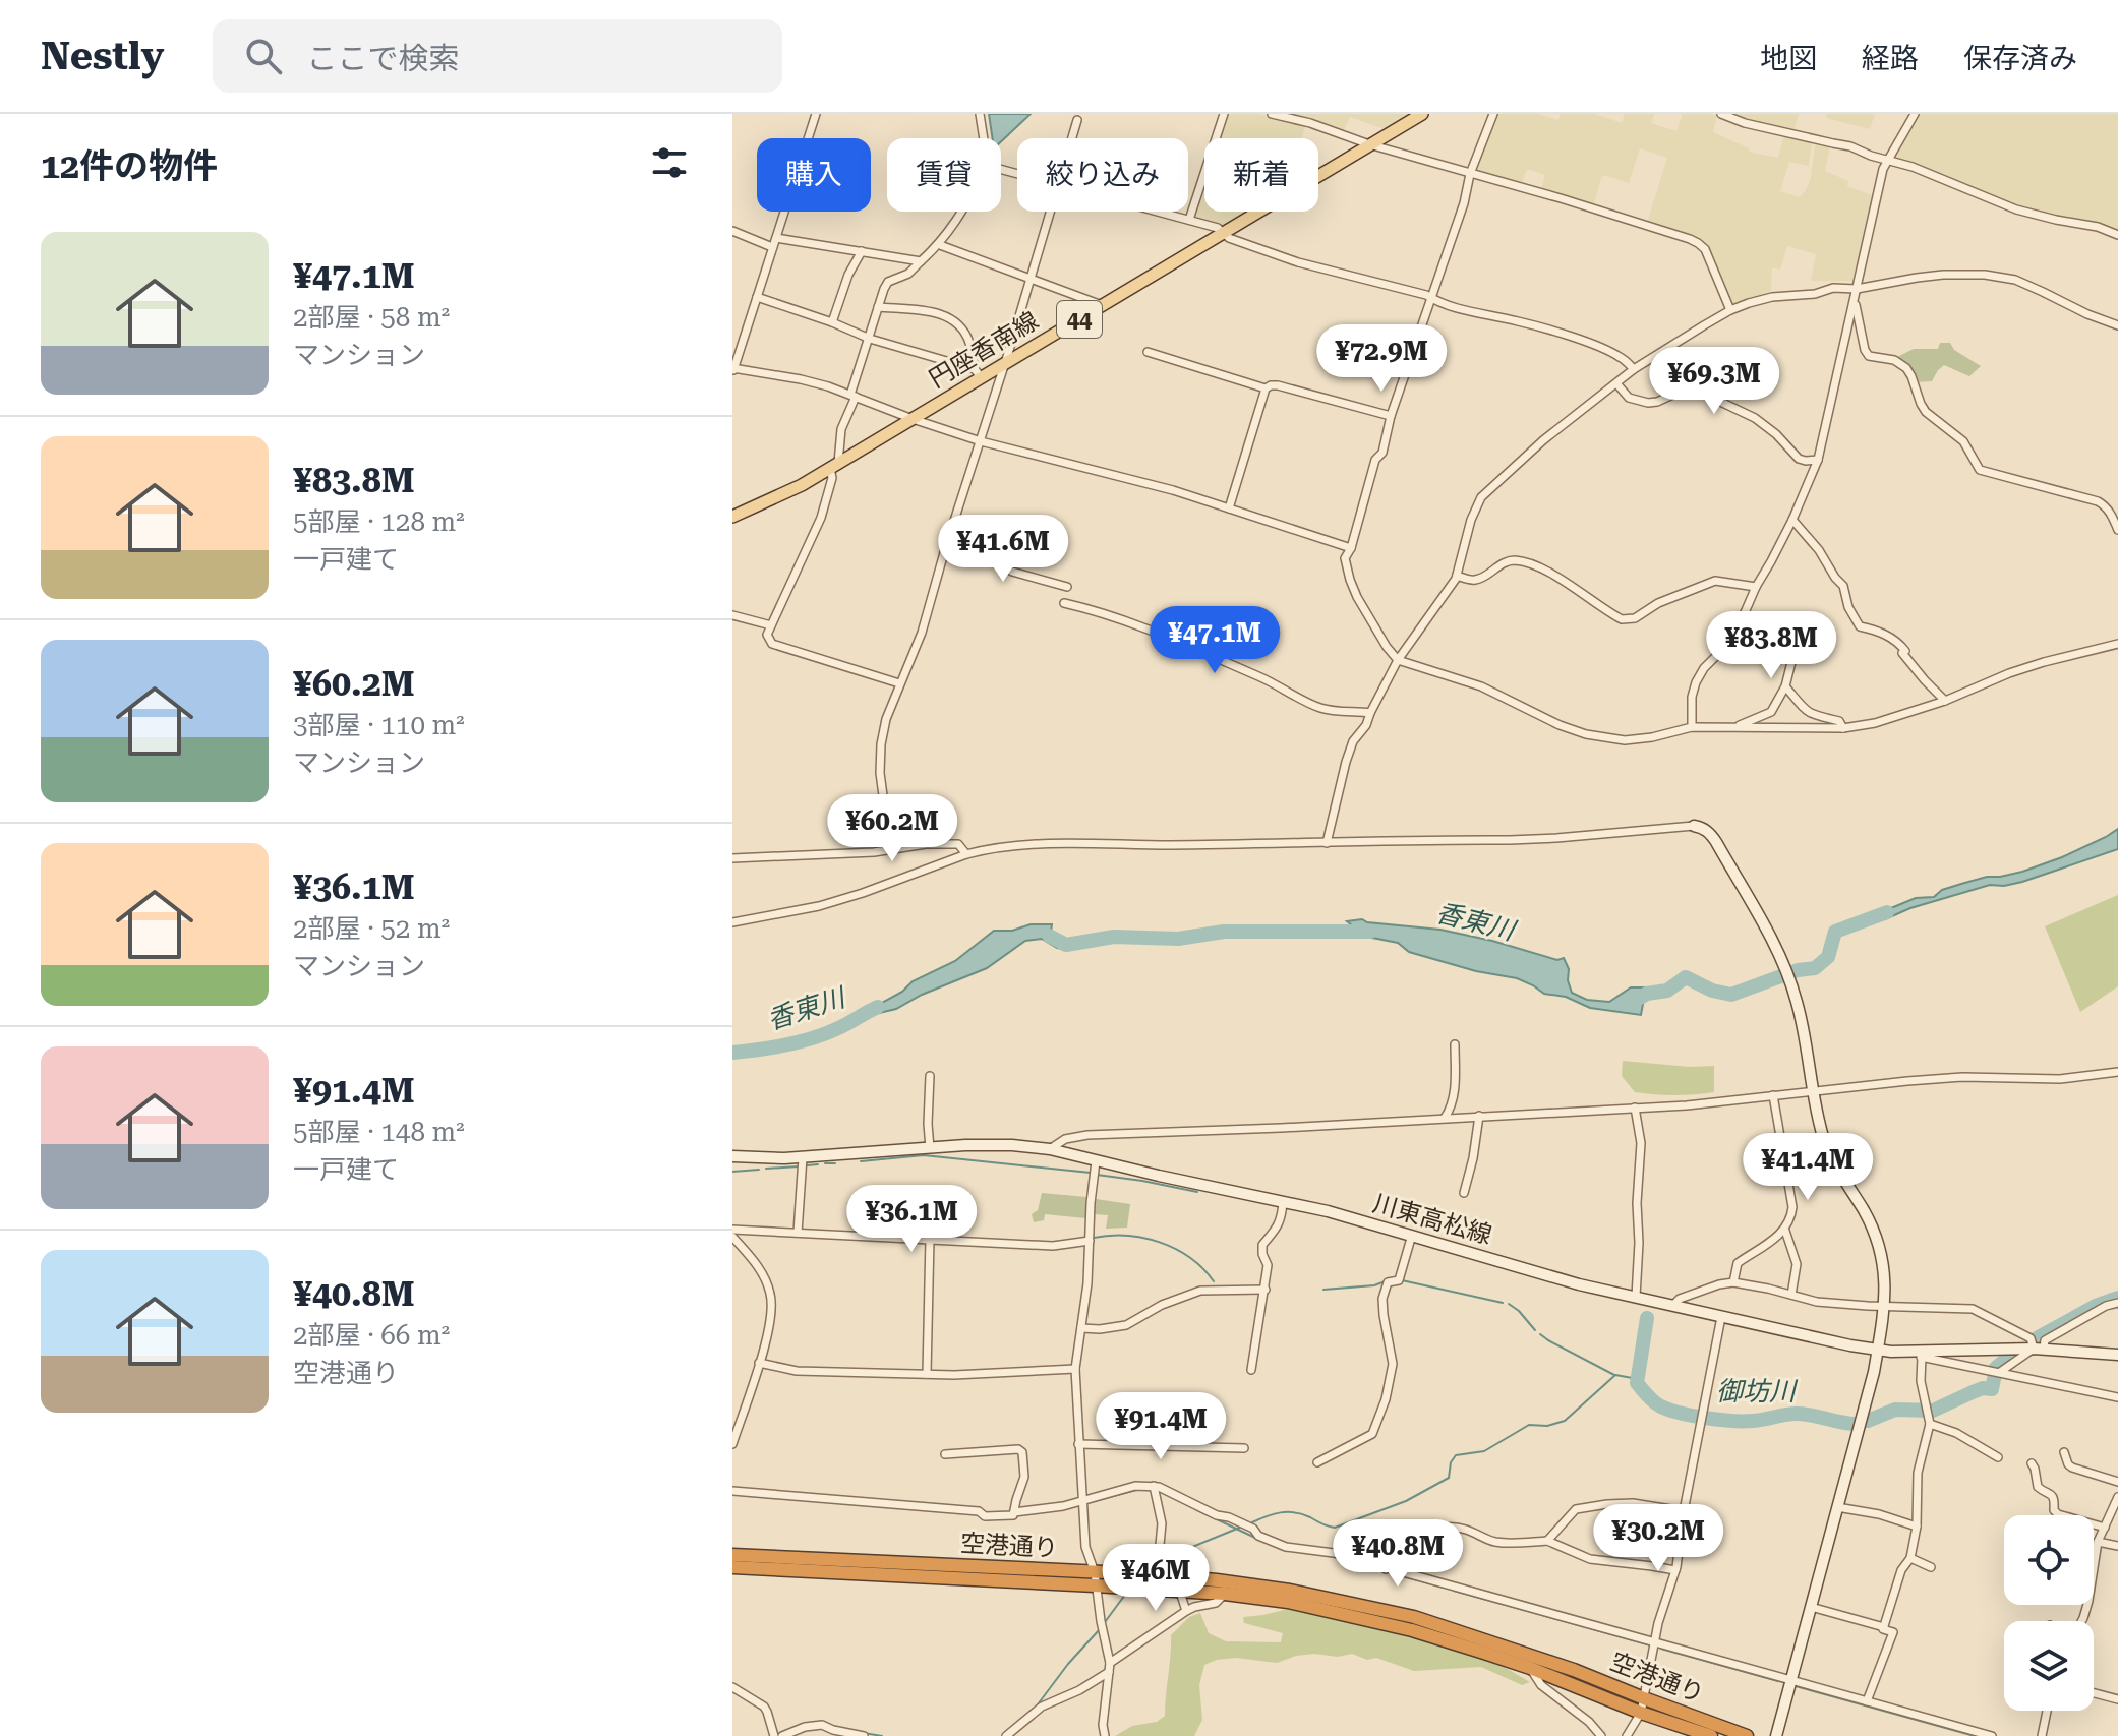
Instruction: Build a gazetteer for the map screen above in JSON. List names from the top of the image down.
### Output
{
  "streets": {
    "highway": ["空港通り"],
    "main road": ["44", "円座香南線", "川東高松線"]
  },
  "water": ["香東川", "御坊川"],
  "page": {
    "header": "Nestly",
    "search": "ここで検索",
    "nav": ["地図", "経路", "保存済み"],
    "heading": "12件の物件",
    "chip": [
      "購入",
      "賃貸",
      "絞り込み",
      "新着"
    ],
    "list": [
      {
        "name": "¥47.1M",
        "note": "2部屋 · 58 m² · マンション"
      },
      {
        "name": "¥83.8M",
        "note": "5部屋 · 128 m² · 一戸建て"
      },
      {
        "name": "¥60.2M",
        "note": "3部屋 · 110 m² · マンション"
      },
      {
        "name": "¥36.1M",
        "note": "2部屋 · 52 m² · マンション"
      },
      {
        "name": "¥91.4M",
        "note": "5部屋 · 148 m² · 一戸建て"
      },
      {
        "name": "¥40.8M",
        "note": "2部屋 · 66 m² · 空港通り"
      }
    ],
    "price": [
      "¥72.9M",
      "¥69.3M",
      "¥41.6M",
      "¥47.1M",
      "¥83.8M",
      "¥60.2M",
      "¥41.4M",
      "¥36.1M",
      "¥91.4M",
      "¥30.2M",
      "¥40.8M",
      "¥46M"
    ]
  }
}
